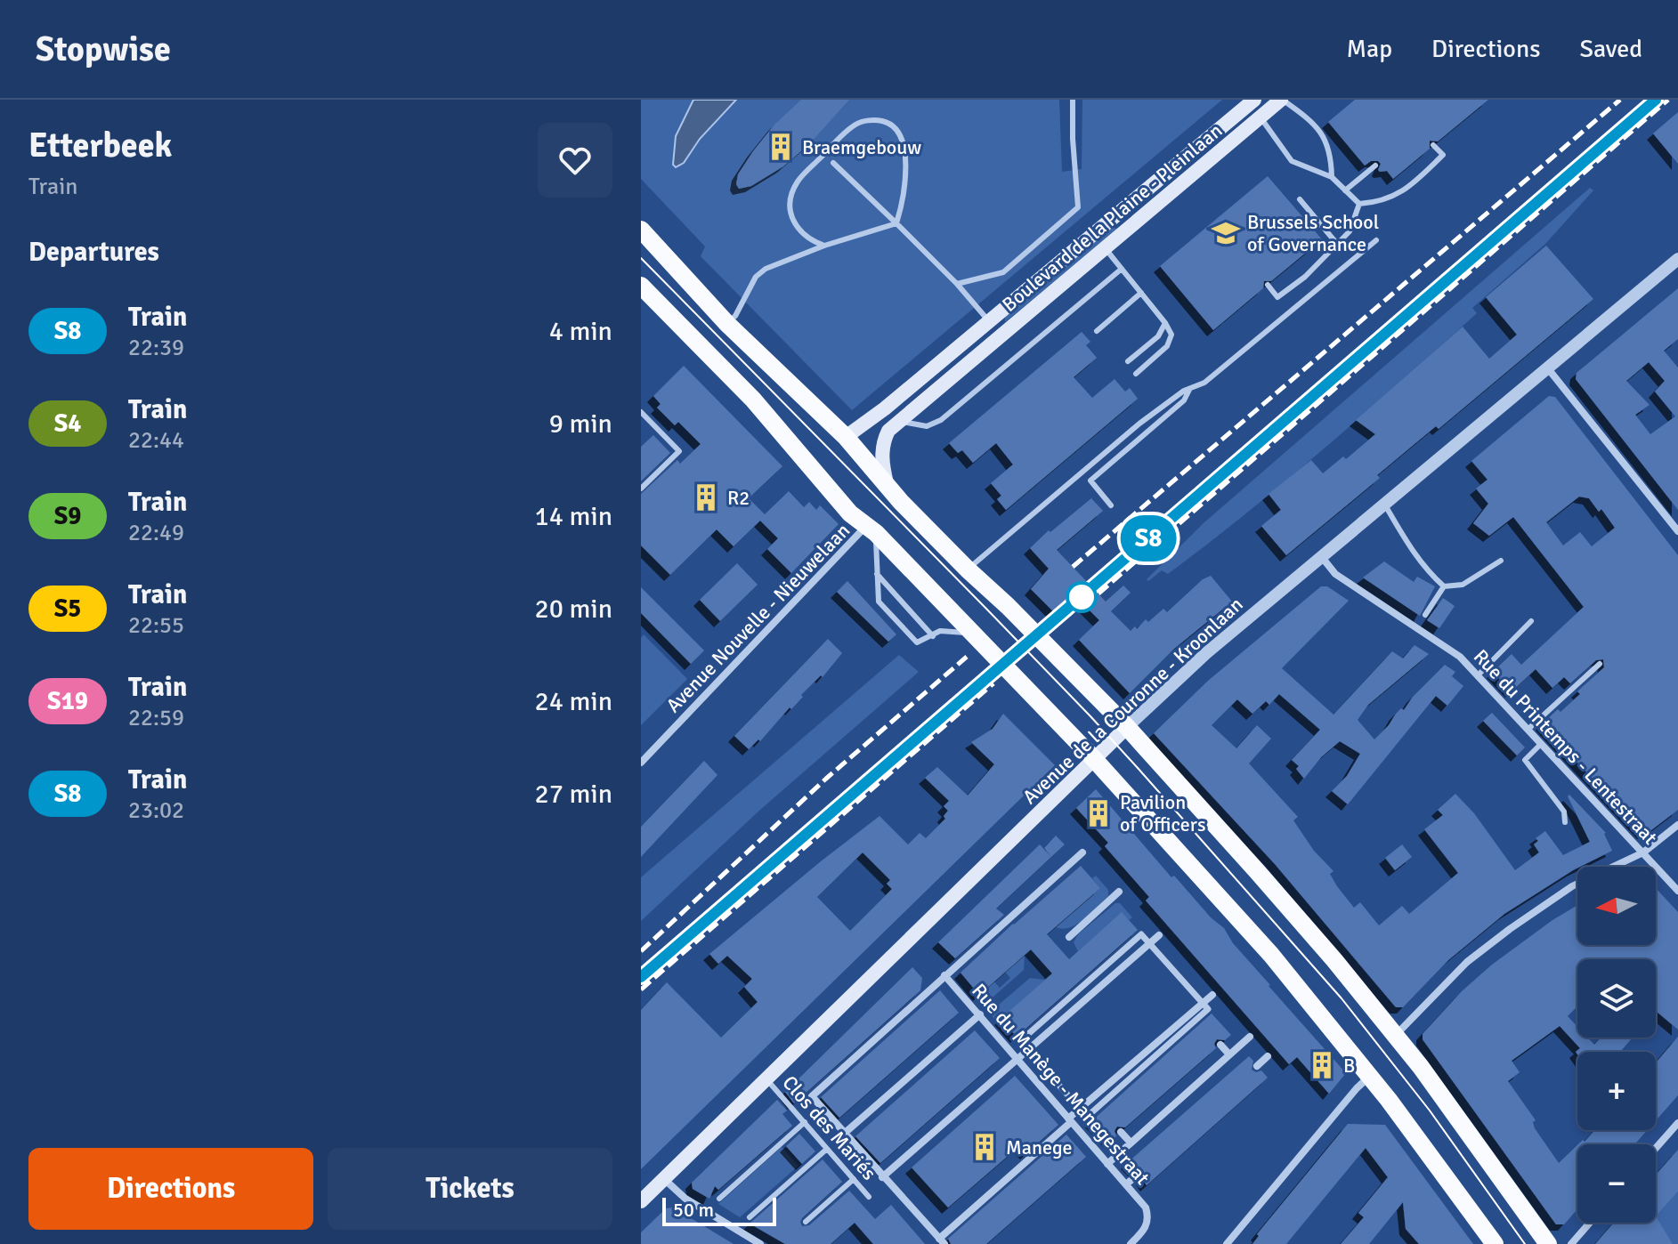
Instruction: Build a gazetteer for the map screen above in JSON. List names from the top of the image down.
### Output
{
  "streets": {
    "main road": ["Boulevard de la Plaine - Pleinlaan", "Avenue de la Couronne - Kroonlaan"],
    "street": ["Avenue Nouvelle - Nieuwelaan", "Rue du Printemps - Lentestraat", "Rue du Manège - Manegestraat"],
    "lane": ["Clos des Mariés"]
  },
  "crossings": [
    ["Avenue de la Couronne - Kroonlaan", "Rue du Printemps - Lentestraat"],
    ["Avenue de la Couronne - Kroonlaan", "Clos des Mariés"]
  ],
  "places": {
    "building": [
      "Braemgebouw",
      "R2",
      "Pavilion of Officers",
      "B",
      "Manege"
    ],
    "school or university": ["Brussels School of Governance"]
  },
  "scale_bar": "50 m",
  "north": "left",
  "page": {
    "header": "Stopwise",
    "nav": ["Map", "Directions", "Saved"],
    "heading": [
      ["Etterbeek", "Train"],
      "Departures"
    ],
    "on_map": "S8",
    "list": [
      {
        "mark": "S8",
        "name": "Train",
        "note": "22:39",
        "value": "4 min"
      },
      {
        "mark": "S4",
        "name": "Train",
        "note": "22:44",
        "value": "9 min"
      },
      {
        "mark": "S9",
        "name": "Train",
        "note": "22:49",
        "value": "14 min"
      },
      {
        "mark": "S5",
        "name": "Train",
        "note": "22:55",
        "value": "20 min"
      },
      {
        "mark": "S19",
        "name": "Train",
        "note": "22:59",
        "value": "24 min"
      },
      {
        "mark": "S8",
        "name": "Train",
        "note": "23:02",
        "value": "27 min"
      }
    ],
    "map_buttons": ["+", "−"],
    "buttons": ["Directions", "Tickets"],
    "scale": "50 m"
  }
}
